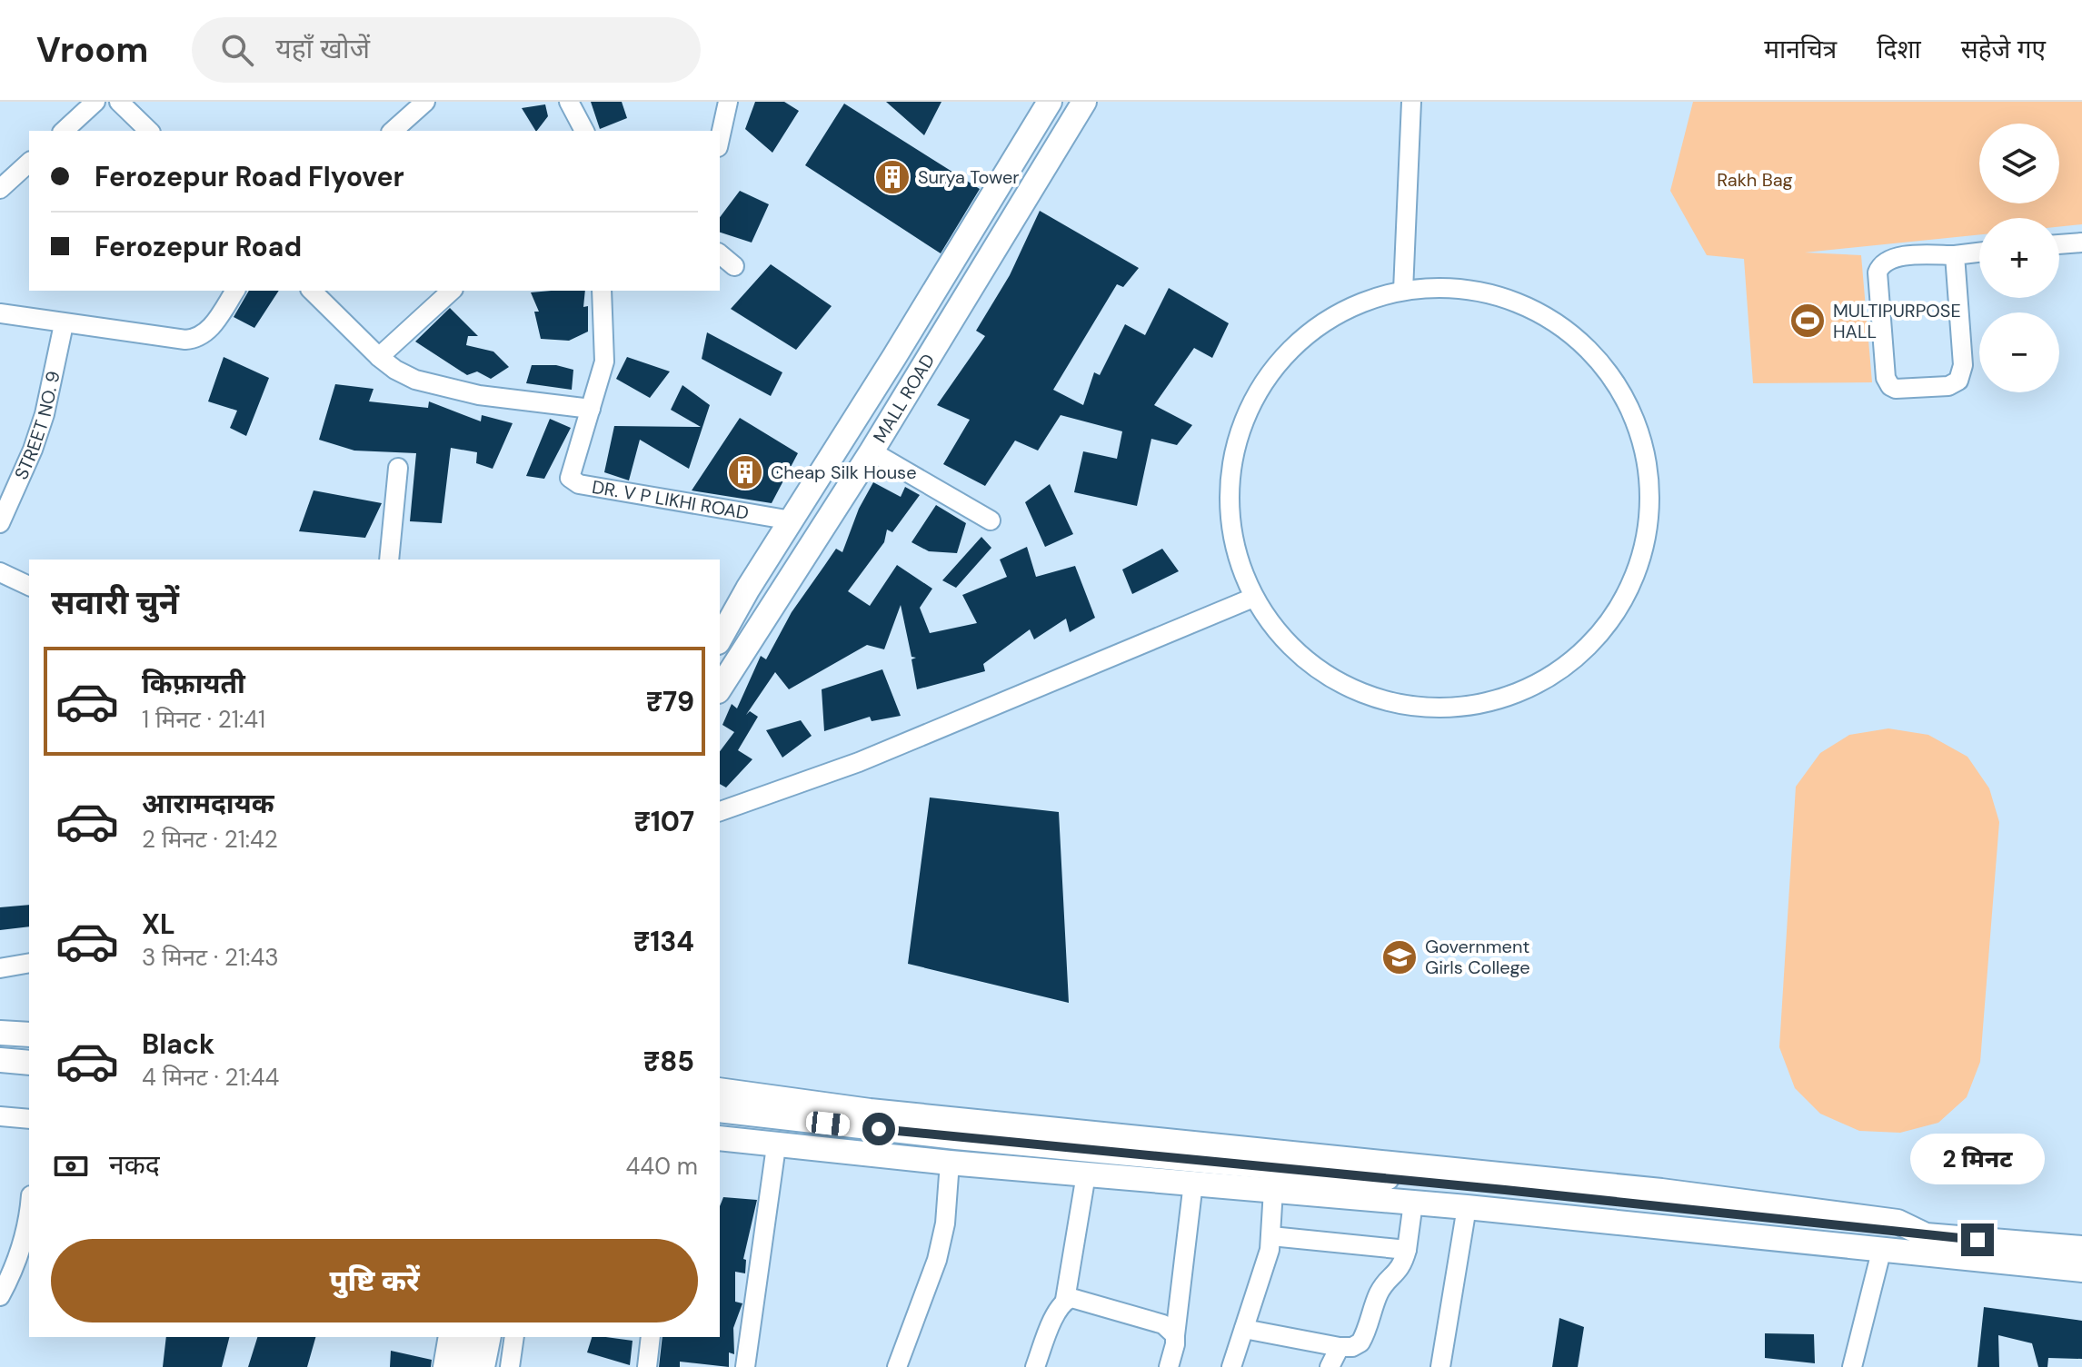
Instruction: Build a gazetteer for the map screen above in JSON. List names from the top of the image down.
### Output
{
  "streets": {
    "main road": ["MALL ROAD"],
    "street": ["STREET NO. 9", "DR. V P LIKHI ROAD"]
  },
  "crossings": [
    ["MALL ROAD", "DR. V P LIKHI ROAD"]
  ],
  "parks": ["Rakh Bag"],
  "places": {
    "building": ["Surya Tower", "Cheap Silk House"],
    "sports": ["MULTIPURPOSE HALL"],
    "school or university": ["Government Girls College"]
  },
  "page": {
    "header": "Vroom",
    "search": "यहाँ खोजें",
    "nav": ["मानचित्र", "दिशा", "सहेजे गए"],
    "map_buttons": ["+", "−"],
    "banner": ["Ferozepur Road Flyover", "Ferozepur Road"],
    "heading": "सवारी चुनें",
    "list": [
      {
        "name": "किफ़ायती",
        "note": "1 मिनट · 21:41",
        "value": "₹79"
      },
      {
        "name": "आरामदायक",
        "note": "2 मिनट · 21:42",
        "value": "₹107"
      },
      {
        "name": "XL",
        "note": "3 मिनट · 21:43",
        "value": "₹134"
      },
      {
        "name": "Black",
        "note": "4 मिनट · 21:44",
        "value": "₹85"
      }
    ],
    "pay": ["नकद", "440 m"],
    "bubble": "2 मिनट",
    "buttons": "पुष्टि करें"
  }
}
